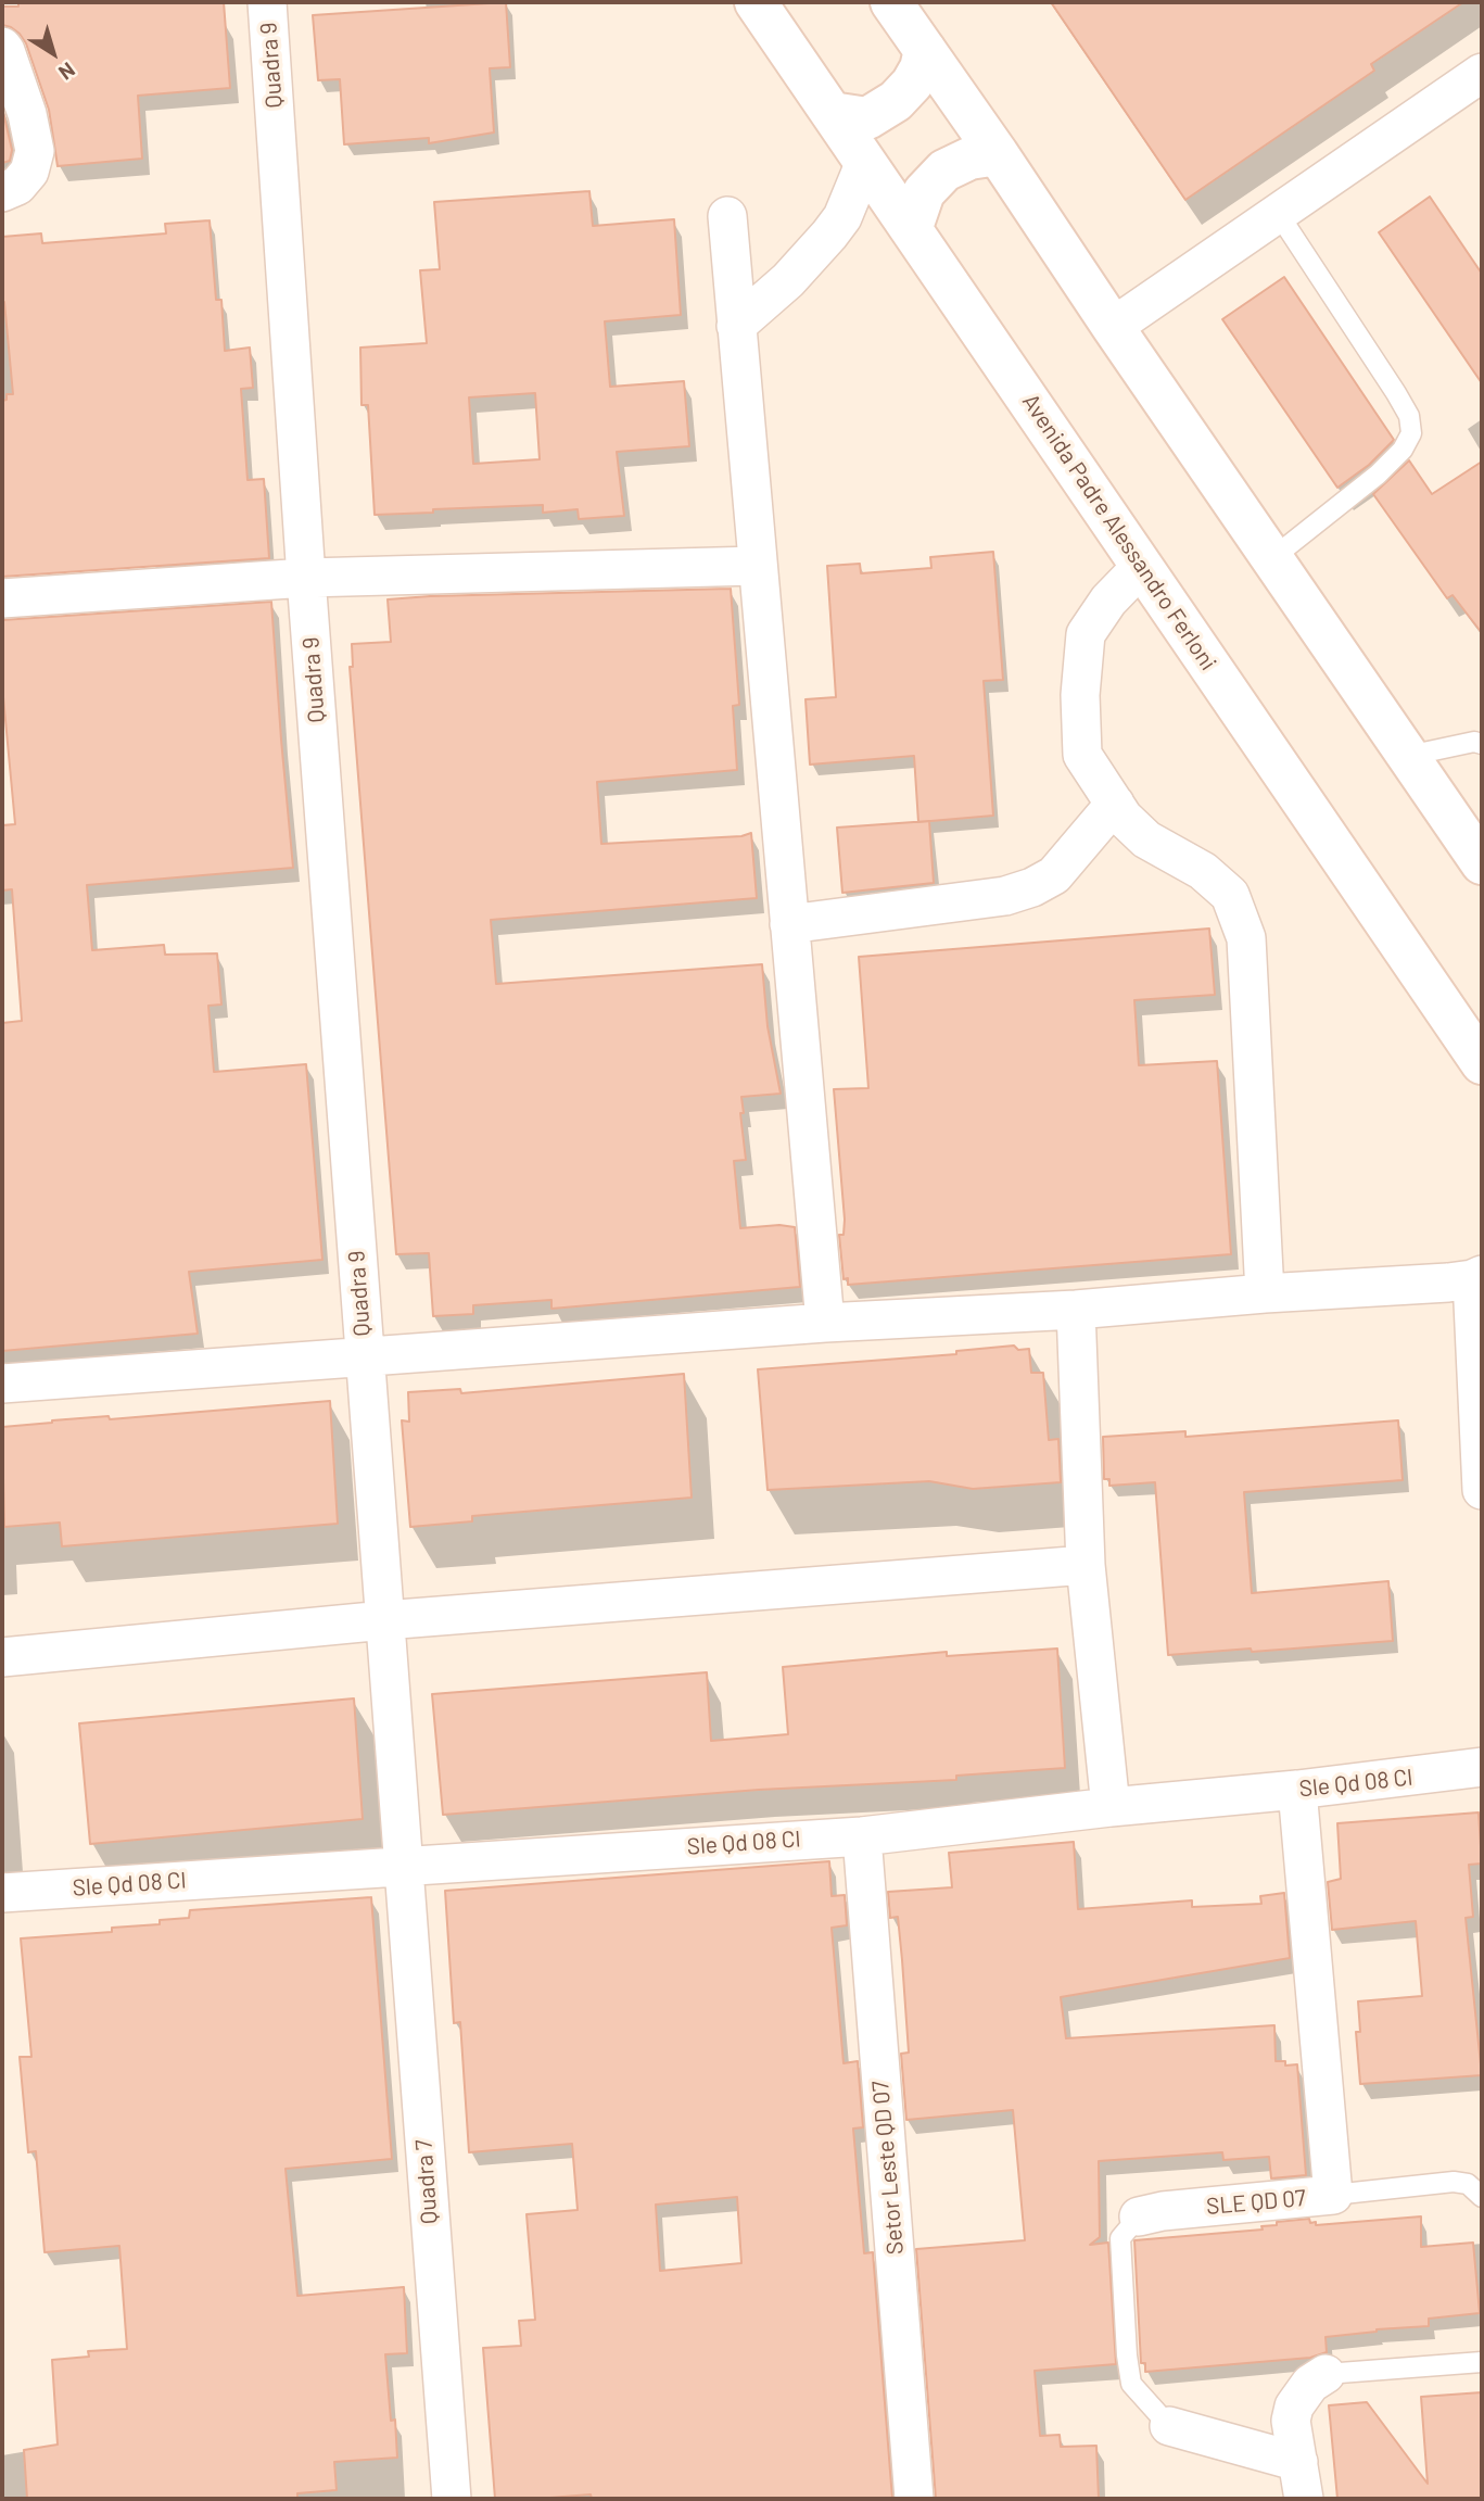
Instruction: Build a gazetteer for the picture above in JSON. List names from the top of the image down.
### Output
{
  "streets": {
    "main road": ["Avenida Padre Alessandro Ferloni"],
    "street": [
      "Quadra 9",
      "Sle Qd 08 Cl",
      "Setor Leste QD 07",
      "Quadra 7",
      "SLE QD 07"
    ]
  },
  "crossings": [
    ["Quadra 9", "Quadra 7"],
    ["Sle Qd 08 Cl", "Setor Leste QD 07"],
    ["Sle Qd 08 Cl", "Quadra 7"],
    ["Sle Qd 08 Cl", "SLE QD 07"]
  ],
  "north": "bottom right"
}
